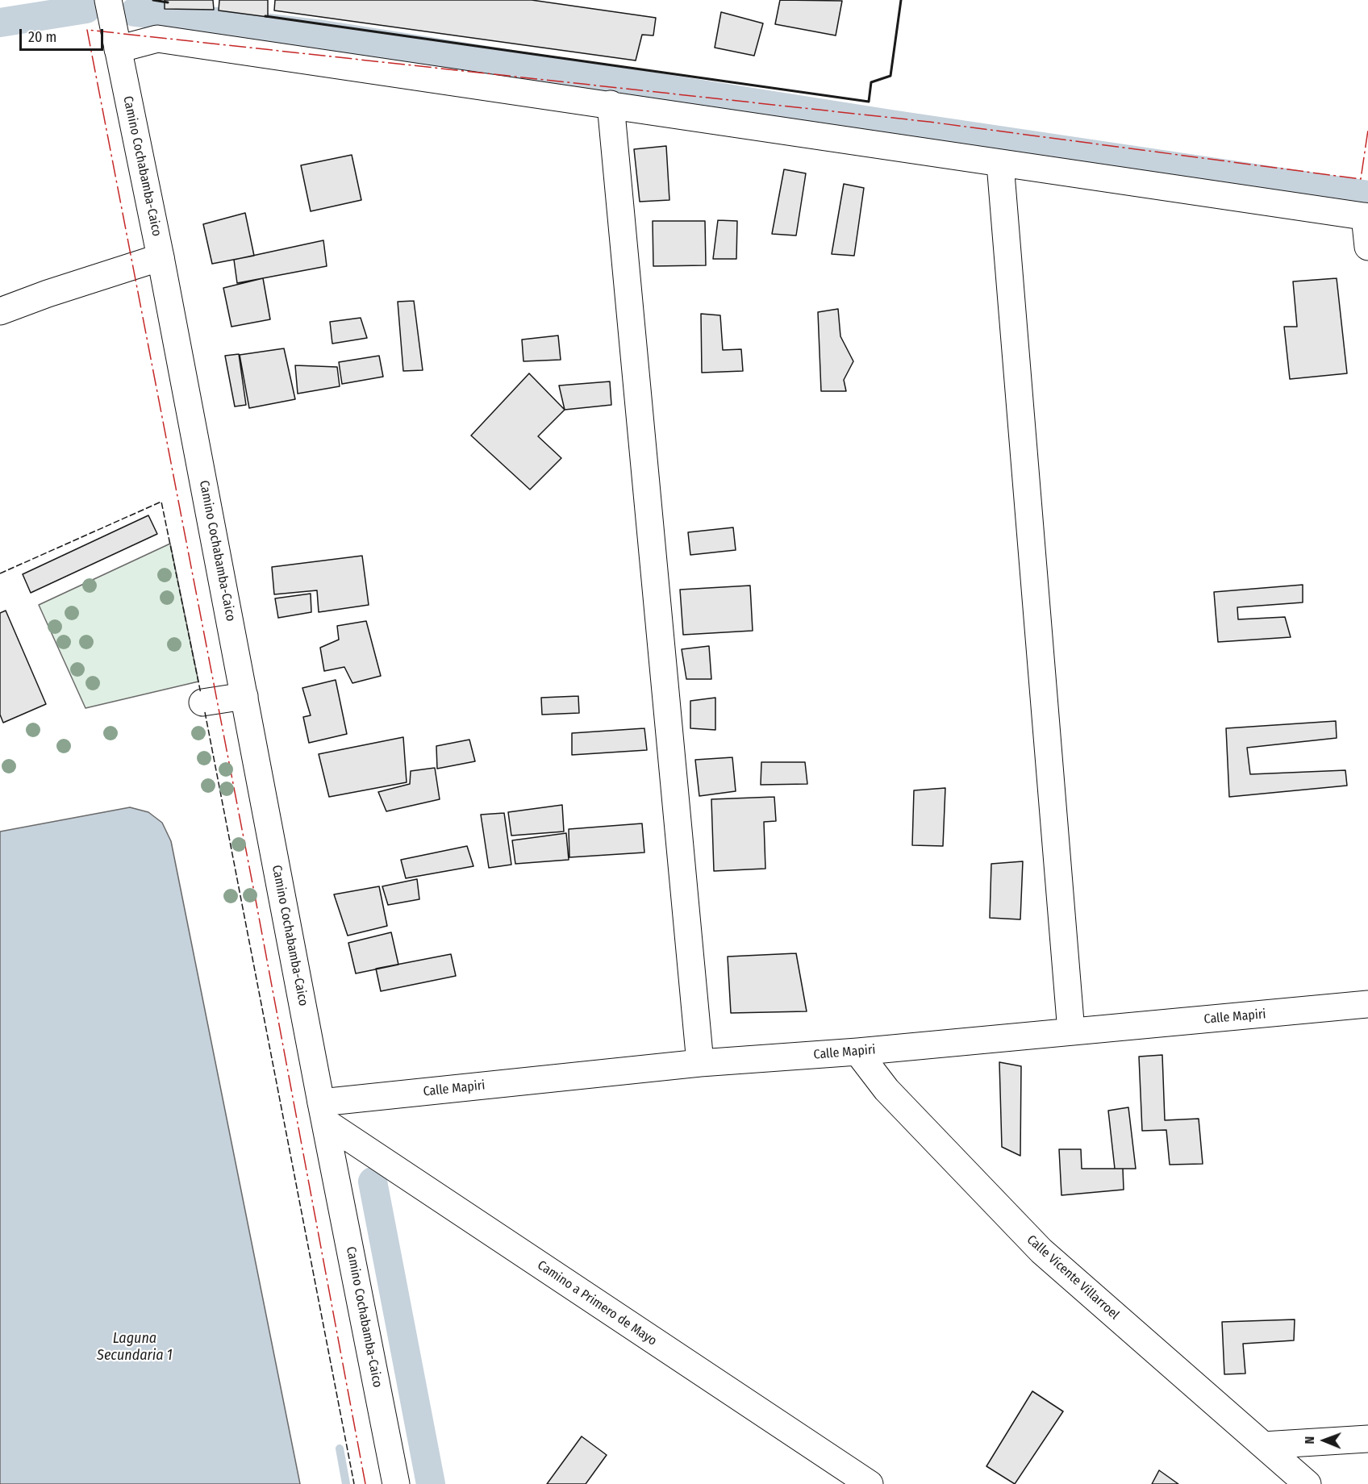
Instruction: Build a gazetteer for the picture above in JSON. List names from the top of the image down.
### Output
{
  "streets": {
    "street": [
      "Camino Cochabamba-Caico",
      "Calle Mapiri",
      "Calle Vicente Villarroel",
      "Camino a Primero de Mayo"
    ]
  },
  "crossings": [
    ["Camino Cochabamba-Caico", "Calle Mapiri"],
    ["Camino Cochabamba-Caico", "Camino a Primero de Mayo"],
    ["Calle Mapiri", "Calle Vicente Villarroel"],
    ["Calle Mapiri", "Camino a Primero de Mayo"]
  ],
  "water": ["Laguna Secundaria 1"],
  "scale_bar": "20 m",
  "north": "left"
}
